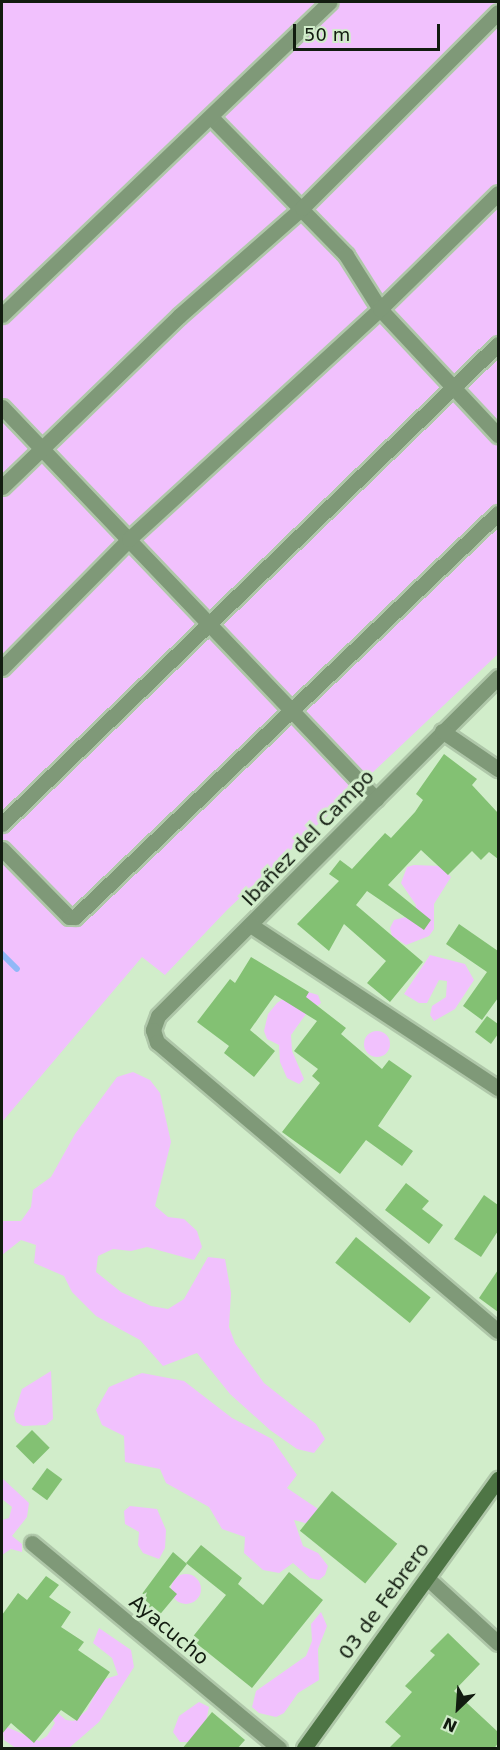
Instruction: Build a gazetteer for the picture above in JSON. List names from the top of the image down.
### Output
{
  "streets": {
    "street": ["Ibañez del Campo", "03 de Febrero", "Ayacucho"]
  },
  "scale_bar": "50 m",
  "north": "bottom left"
}
